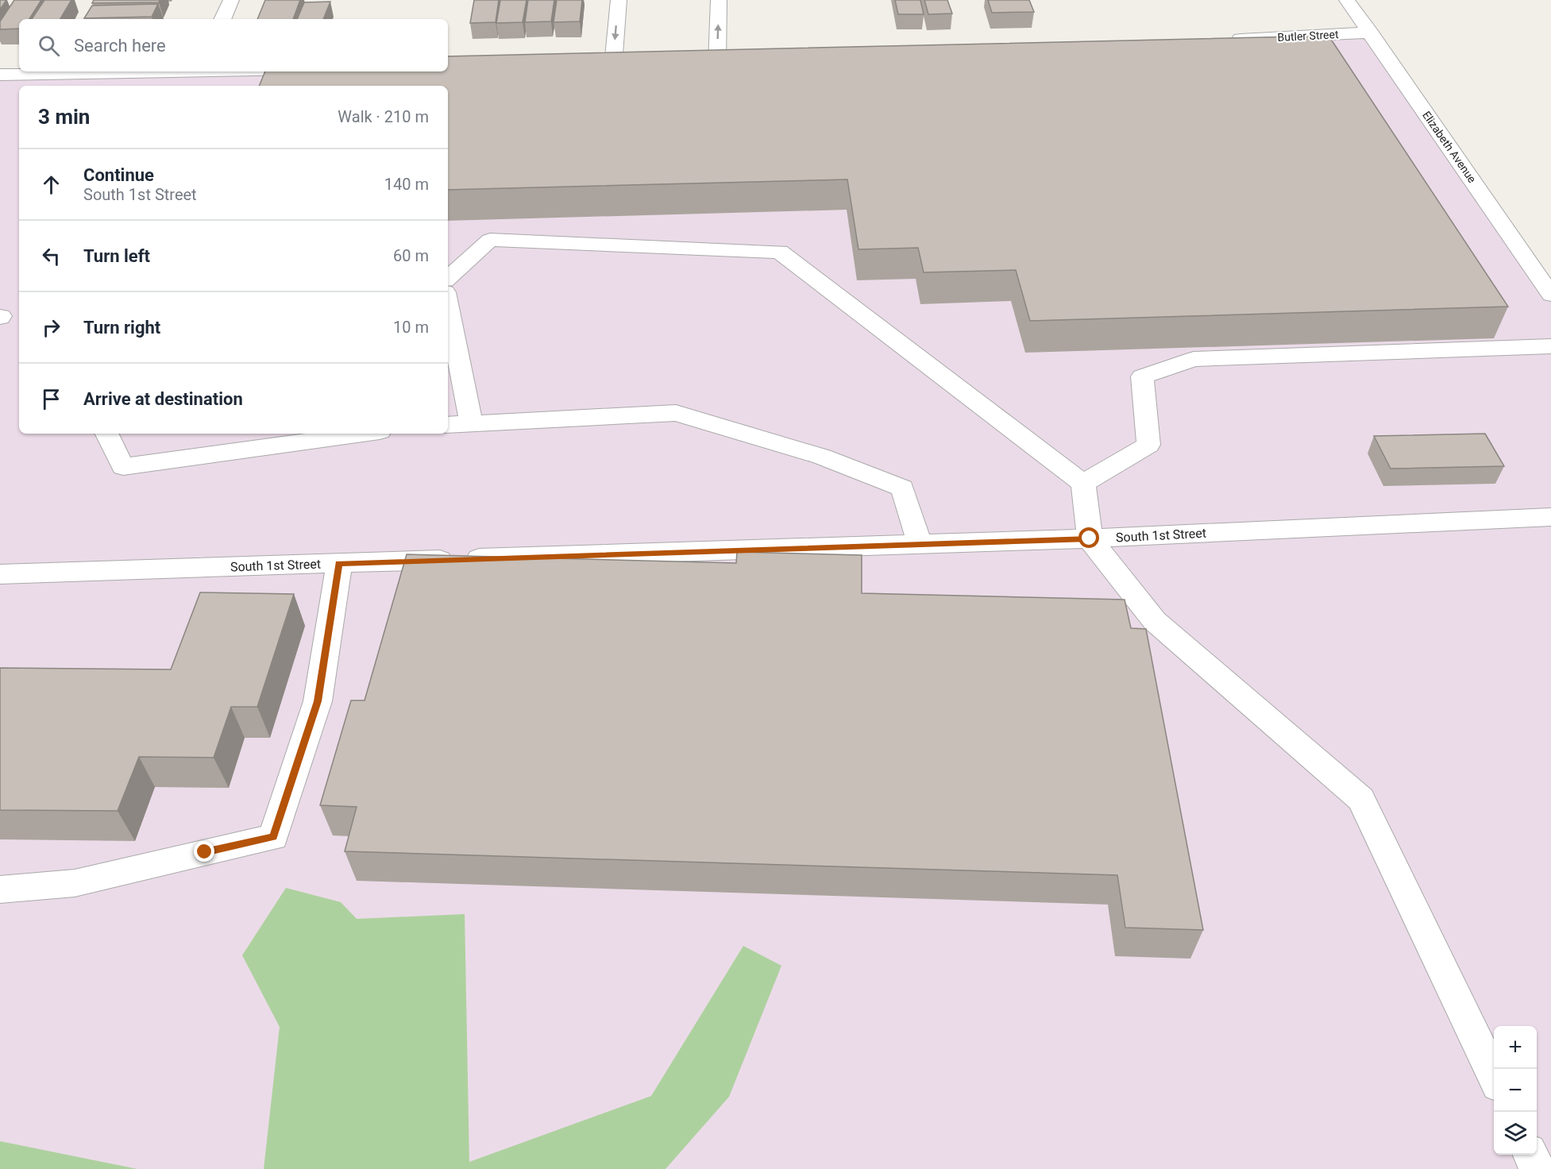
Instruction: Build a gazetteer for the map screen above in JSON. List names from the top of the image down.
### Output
{
  "streets": {
    "street": ["Butler Street", "Elizabeth Avenue", "South 1st Street"]
  },
  "crossings": [
    ["Butler Street", "Elizabeth Avenue"]
  ],
  "page": {
    "search": "Search here",
    "heading": ["3 min", "Walk · 210 m"],
    "list": [
      ["Continue", "South 1st Street", "140 m"],
      ["Turn left", "60 m"],
      ["Turn right", "10 m"],
      "Arrive at destination"
    ],
    "map_buttons": ["+", "−"]
  }
}
